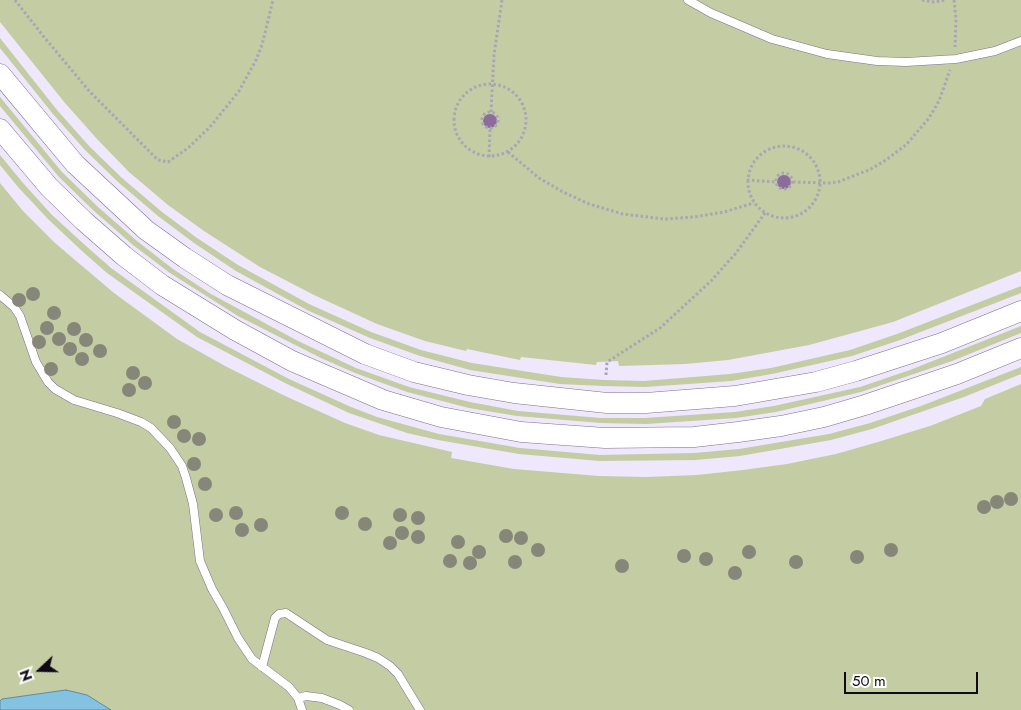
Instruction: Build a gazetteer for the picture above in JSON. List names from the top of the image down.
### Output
{
  "scale_bar": "50 m",
  "north": "left"
}
